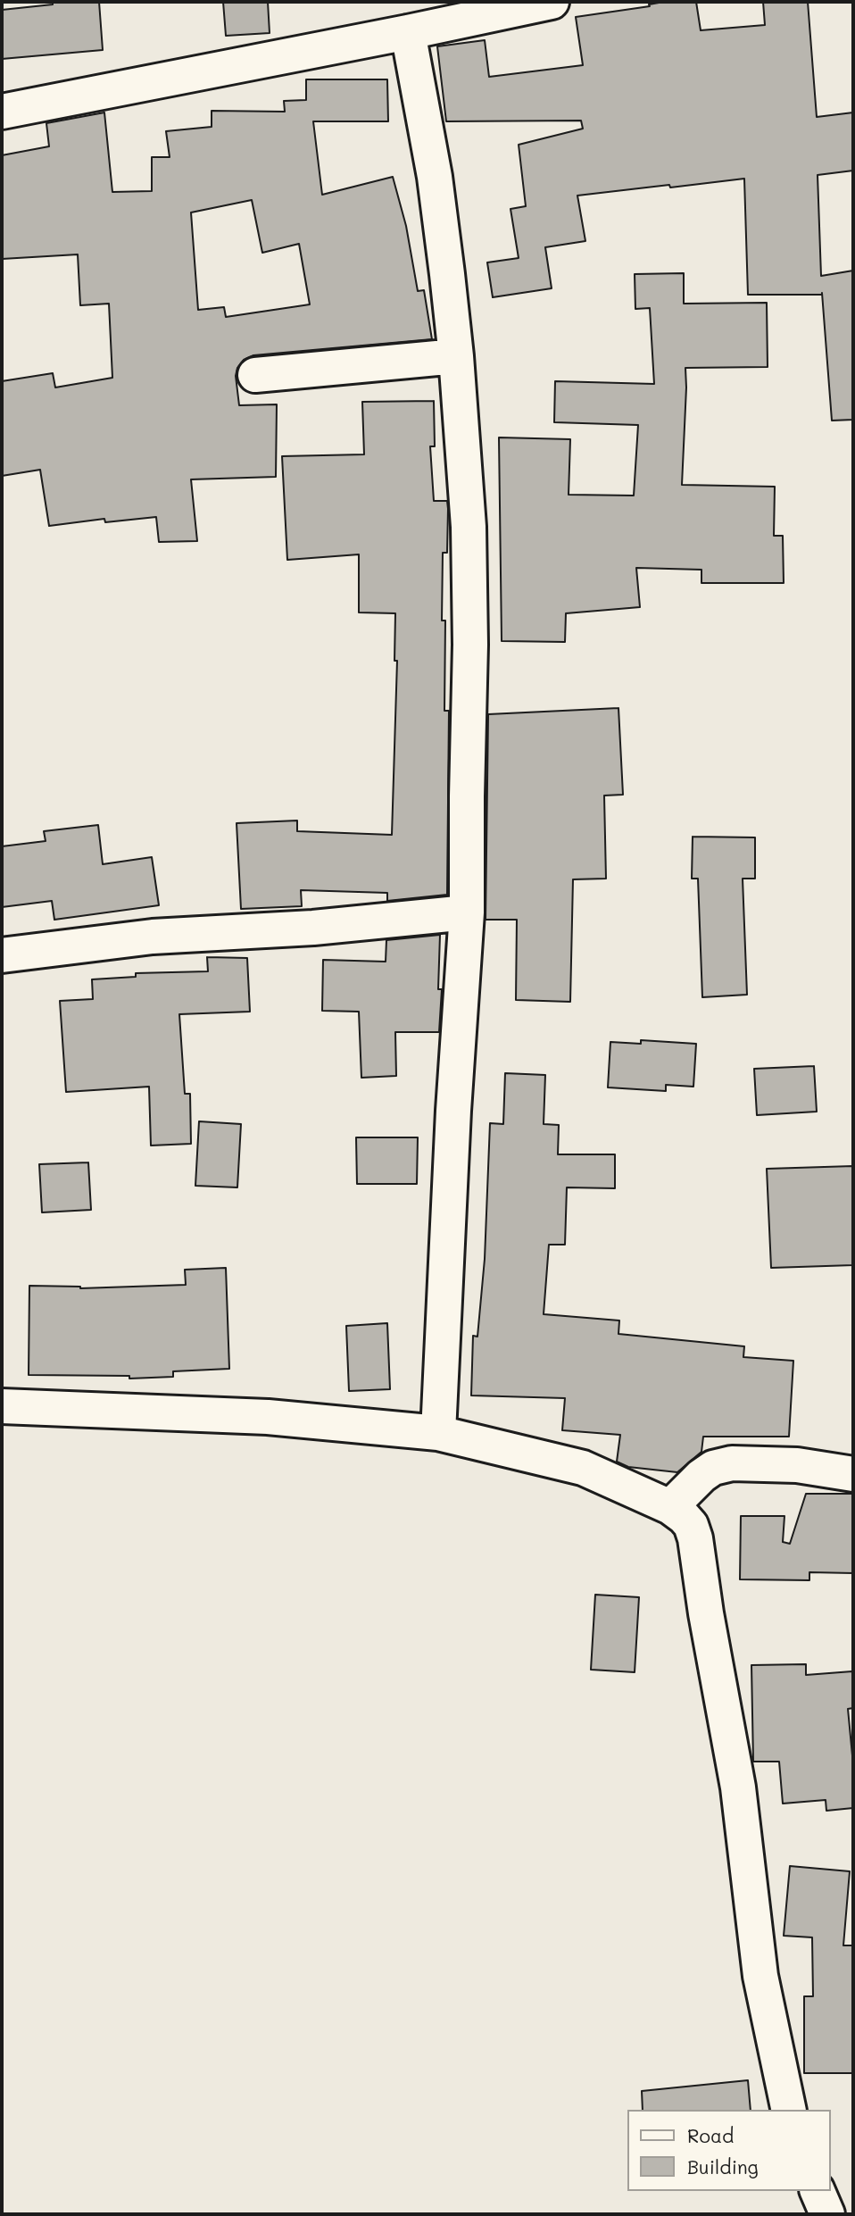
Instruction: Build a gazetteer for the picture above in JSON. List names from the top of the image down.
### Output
{
  "legend": ["Road", "Building"]
}
